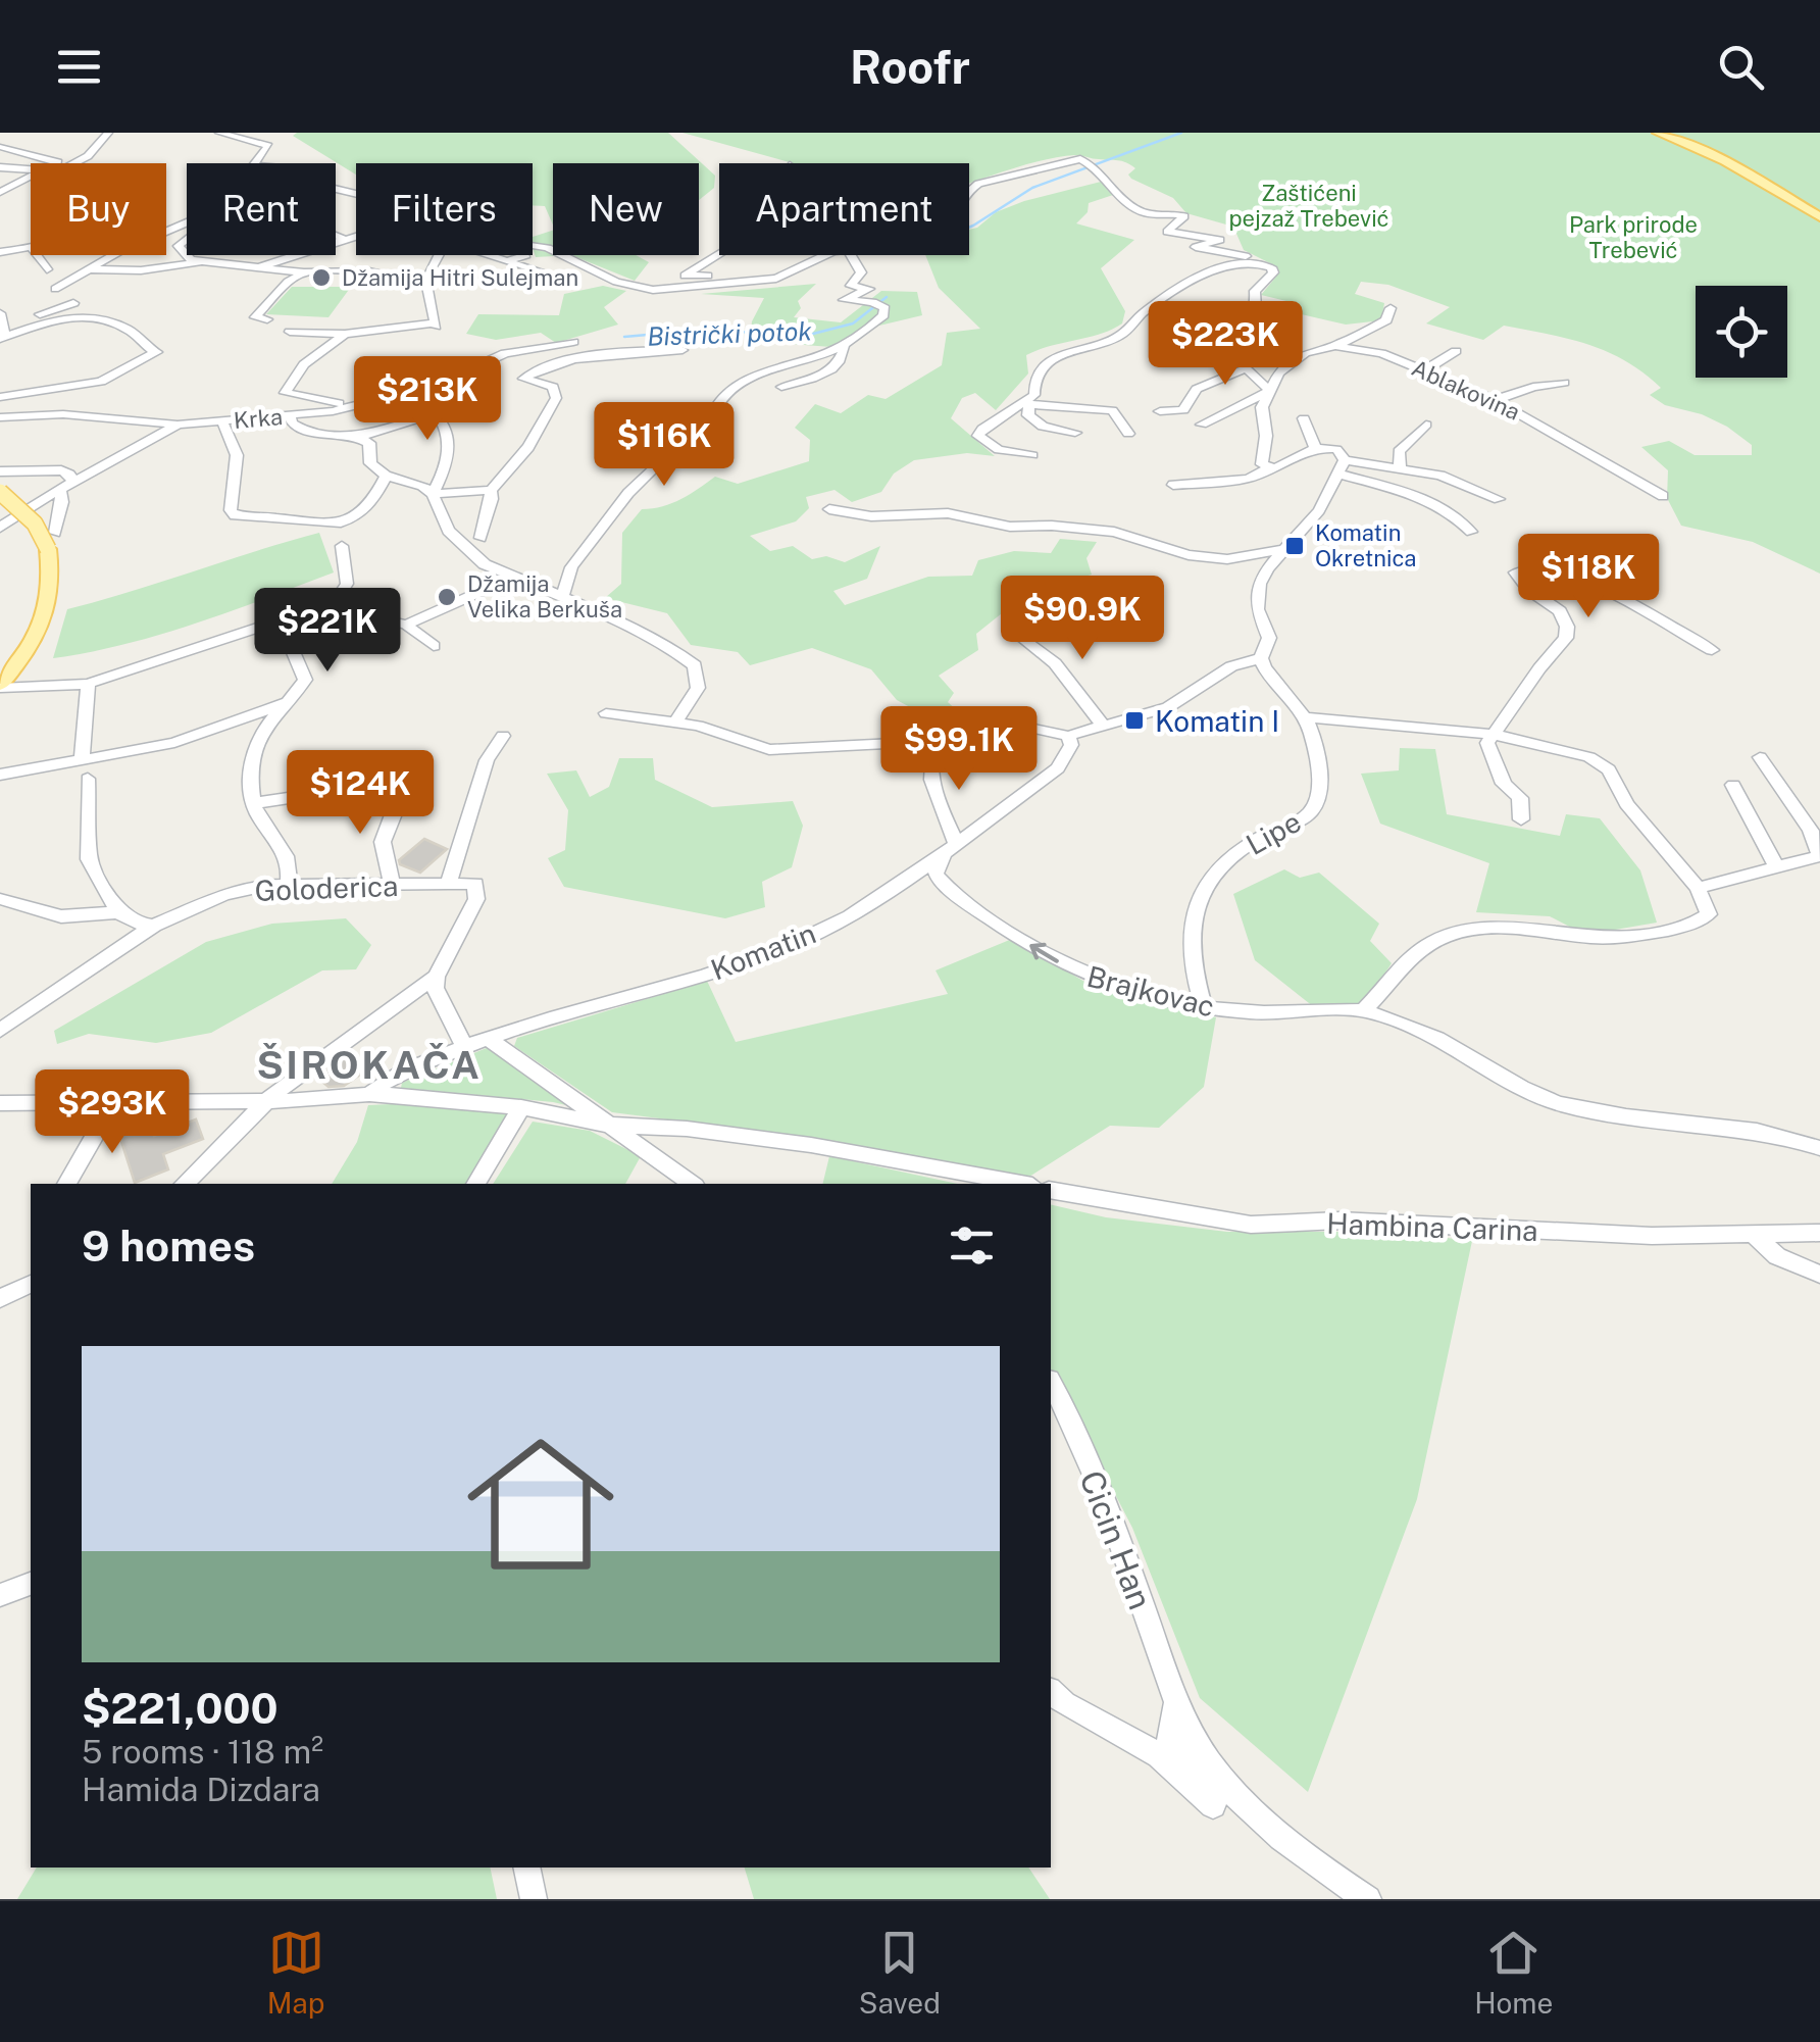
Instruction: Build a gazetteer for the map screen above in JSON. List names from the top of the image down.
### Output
{
  "streets": {
    "street": [
      "Ablakovina",
      "Krka",
      "Lipe",
      "Goloderica",
      "Komatin",
      "Brajkovac",
      "Hambina Carina",
      "Cicin Han"
    ]
  },
  "crossings": [
    ["Lipe", "Brajkovac"],
    ["Komatin", "Brajkovac"]
  ],
  "districts": ["ŠIROKAČA"],
  "water": ["Bistrički potok"],
  "parks": ["Zaštićeni pejzaž Trebević", "Park prirode Trebević"],
  "places": {
    "other": ["Džamija Hitri Sulejman", "Džamija Velika Berkuša"],
    "transit": ["Komatin Okretnica", "Komatin I"]
  },
  "page": {
    "header": "Roofr",
    "chip": [
      "Buy",
      "Rent",
      "Filters",
      "New",
      "Apartment"
    ],
    "price": [
      "$223K",
      "$213K",
      "$116K",
      "$118K",
      "$90.9K",
      "$221K",
      "$99.1K",
      "$124K",
      "$293K"
    ],
    "heading": "9 homes",
    "list": [
      {
        "name": "$221,000",
        "note": "5 rooms · 118 m² · Hamida Dizdara"
      }
    ],
    "tabs": ["Map", "Saved", "Home"]
  }
}
